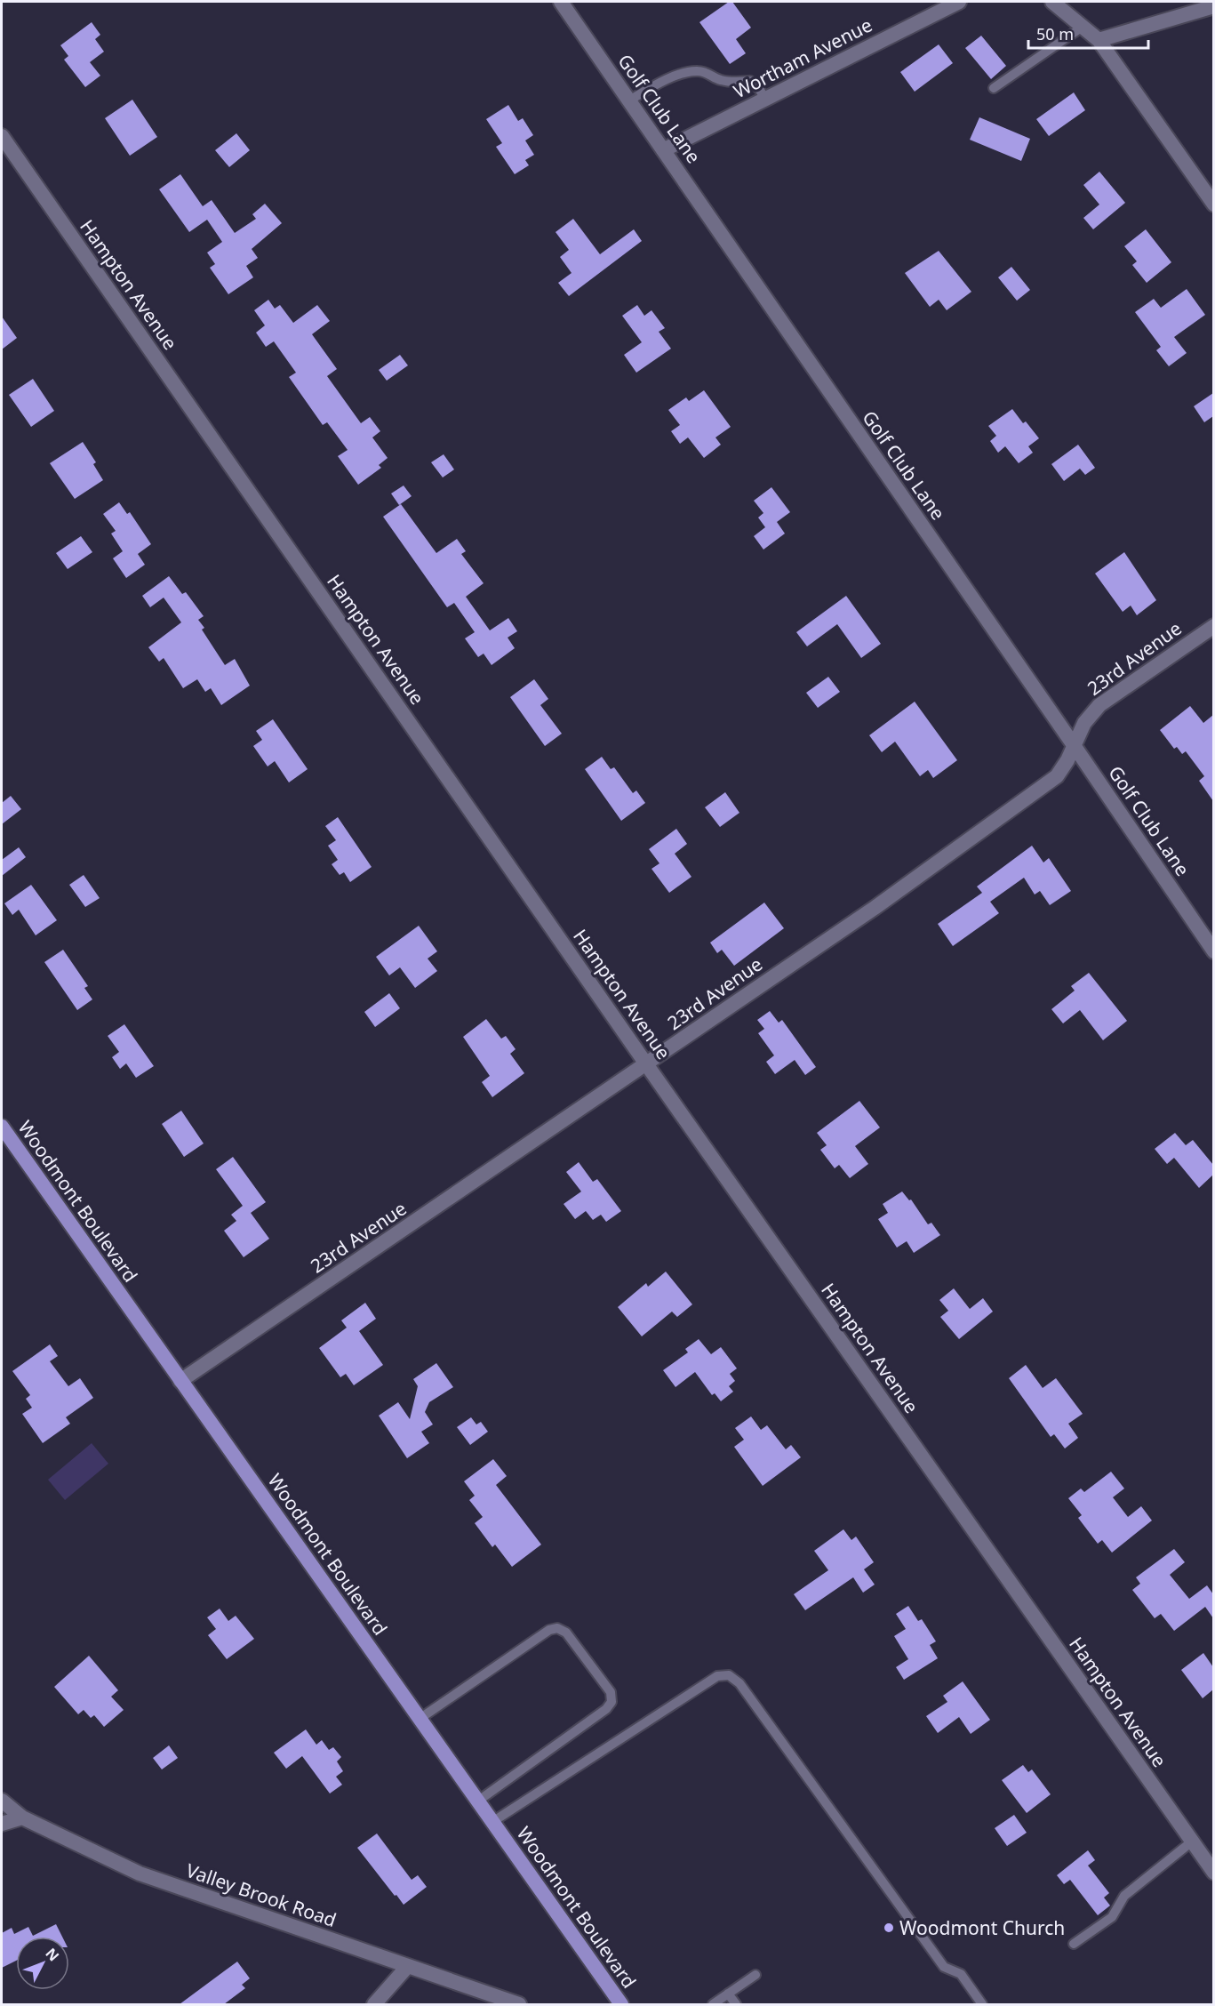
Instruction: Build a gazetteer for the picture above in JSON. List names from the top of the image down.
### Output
{
  "streets": {
    "main road": ["Woodmont Boulevard"],
    "street": [
      "Wortham Avenue",
      "Golf Club Lane",
      "Hampton Avenue",
      "23rd Avenue",
      "Valley Brook Road"
    ]
  },
  "crossings": [
    ["Wortham Avenue", "Golf Club Lane"],
    ["Golf Club Lane", "23rd Avenue"],
    ["Hampton Avenue", "23rd Avenue"],
    ["23rd Avenue", "Woodmont Boulevard"]
  ],
  "places": ["Woodmont Church"],
  "scale_bar": "50 m",
  "north": "top right"
}
